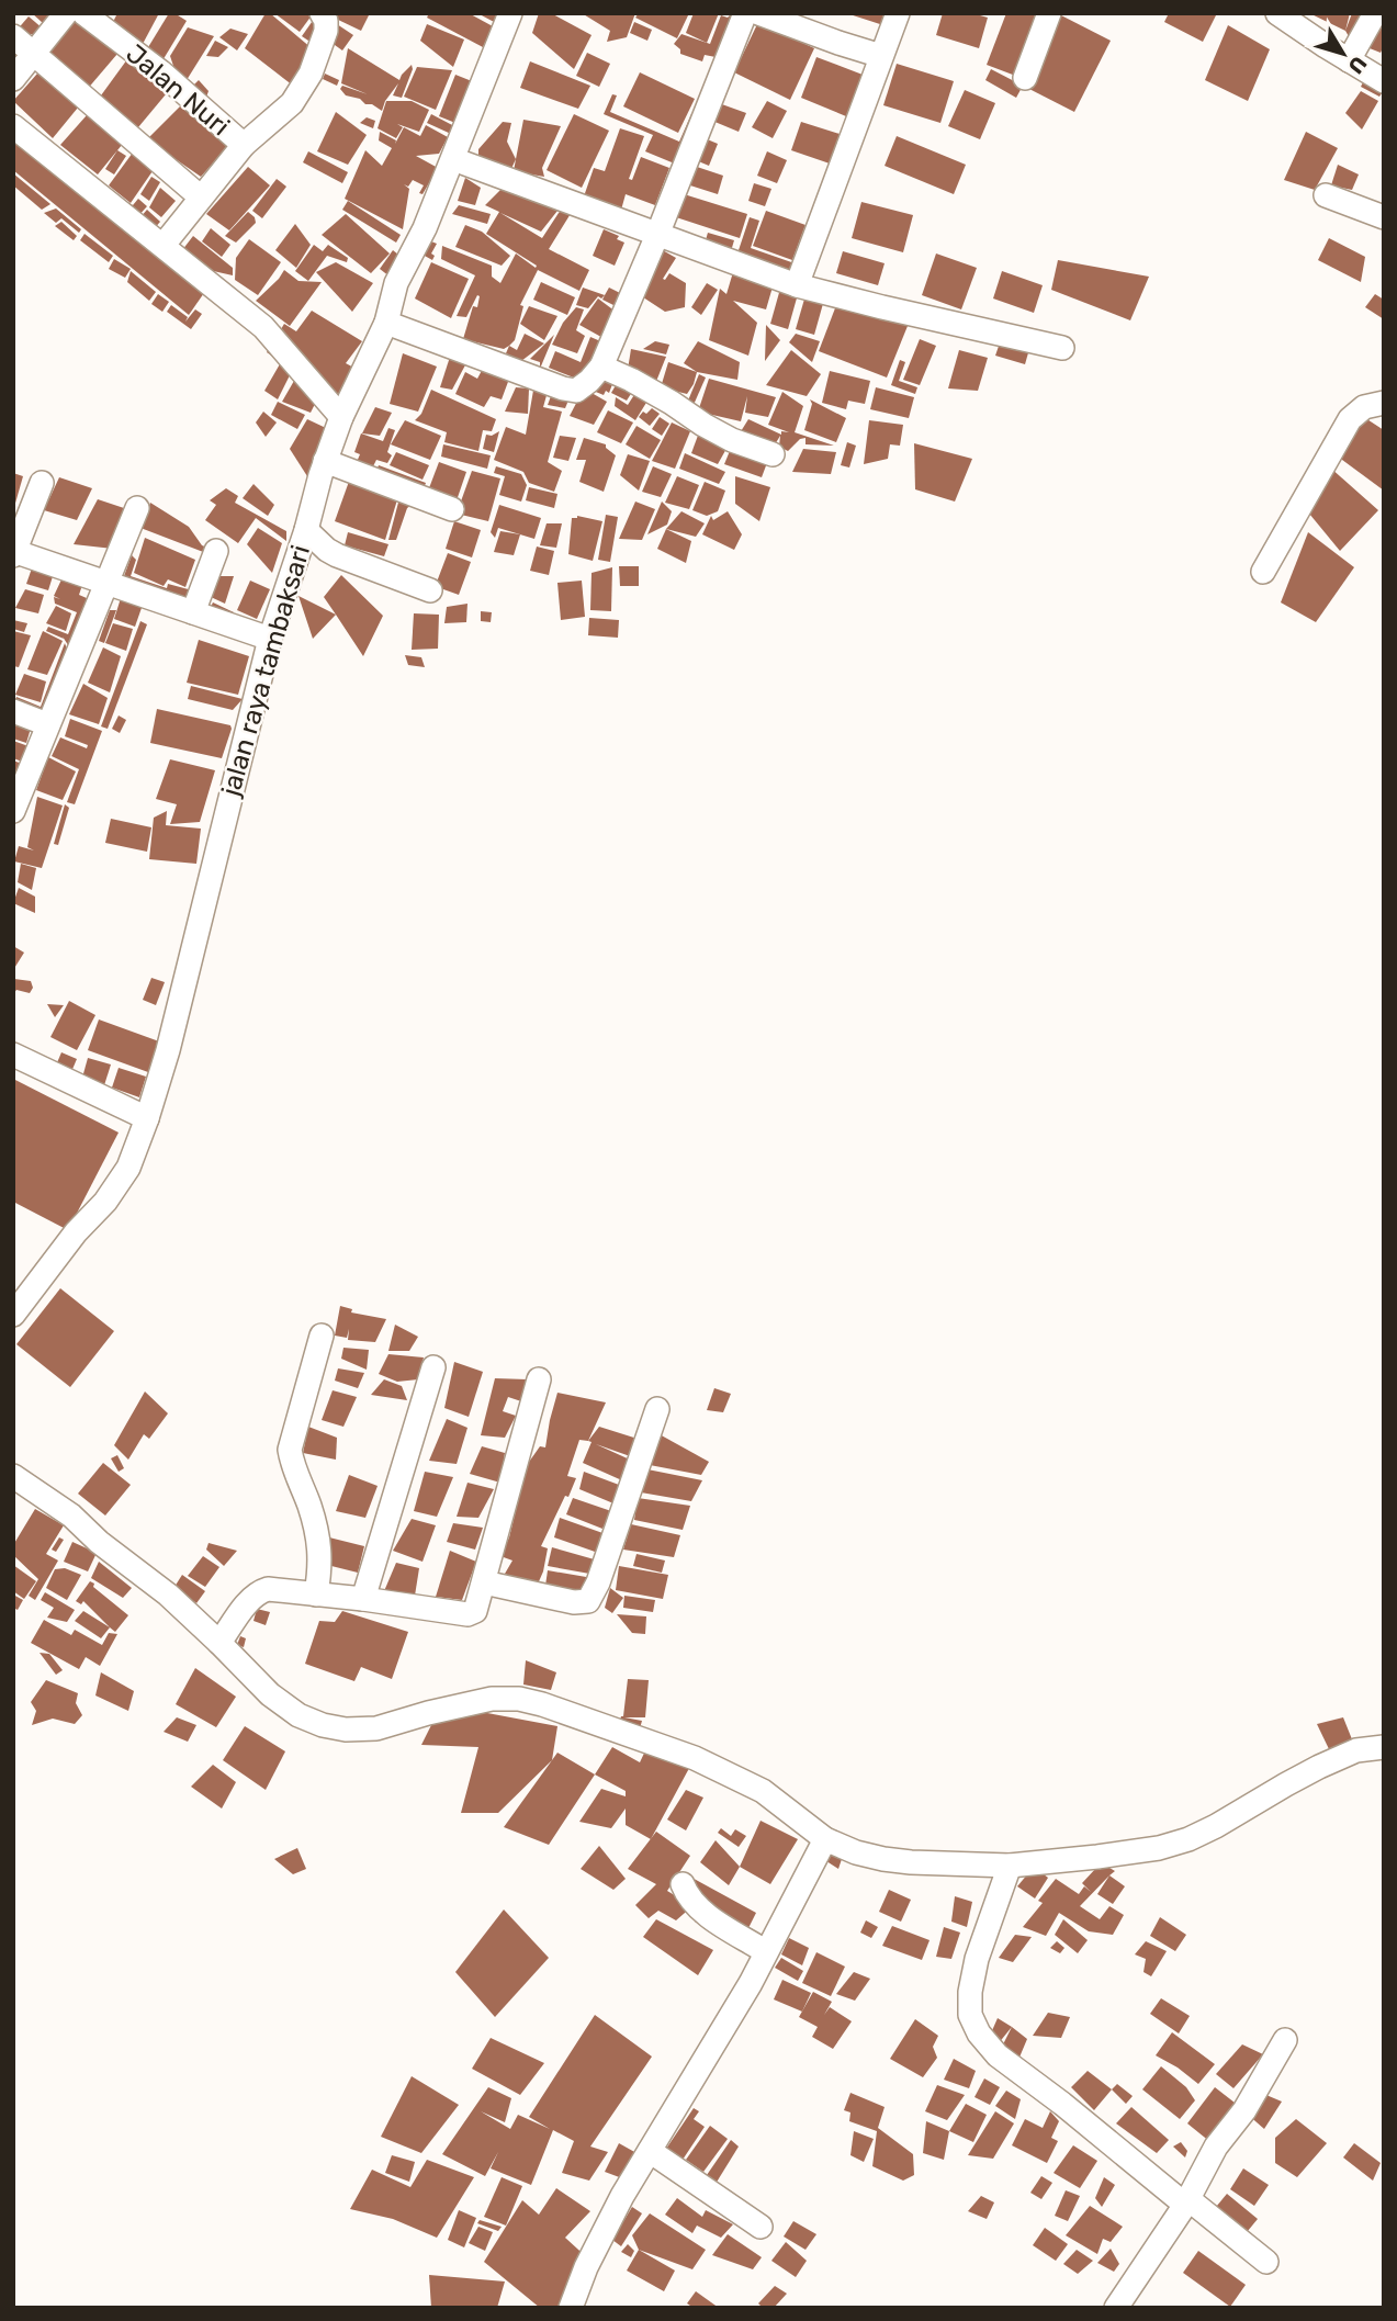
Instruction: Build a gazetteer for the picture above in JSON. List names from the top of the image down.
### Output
{
  "streets": {
    "street": ["Jalan Nuri", "jalan raya tambaksari"]
  },
  "north": "bottom right"
}
